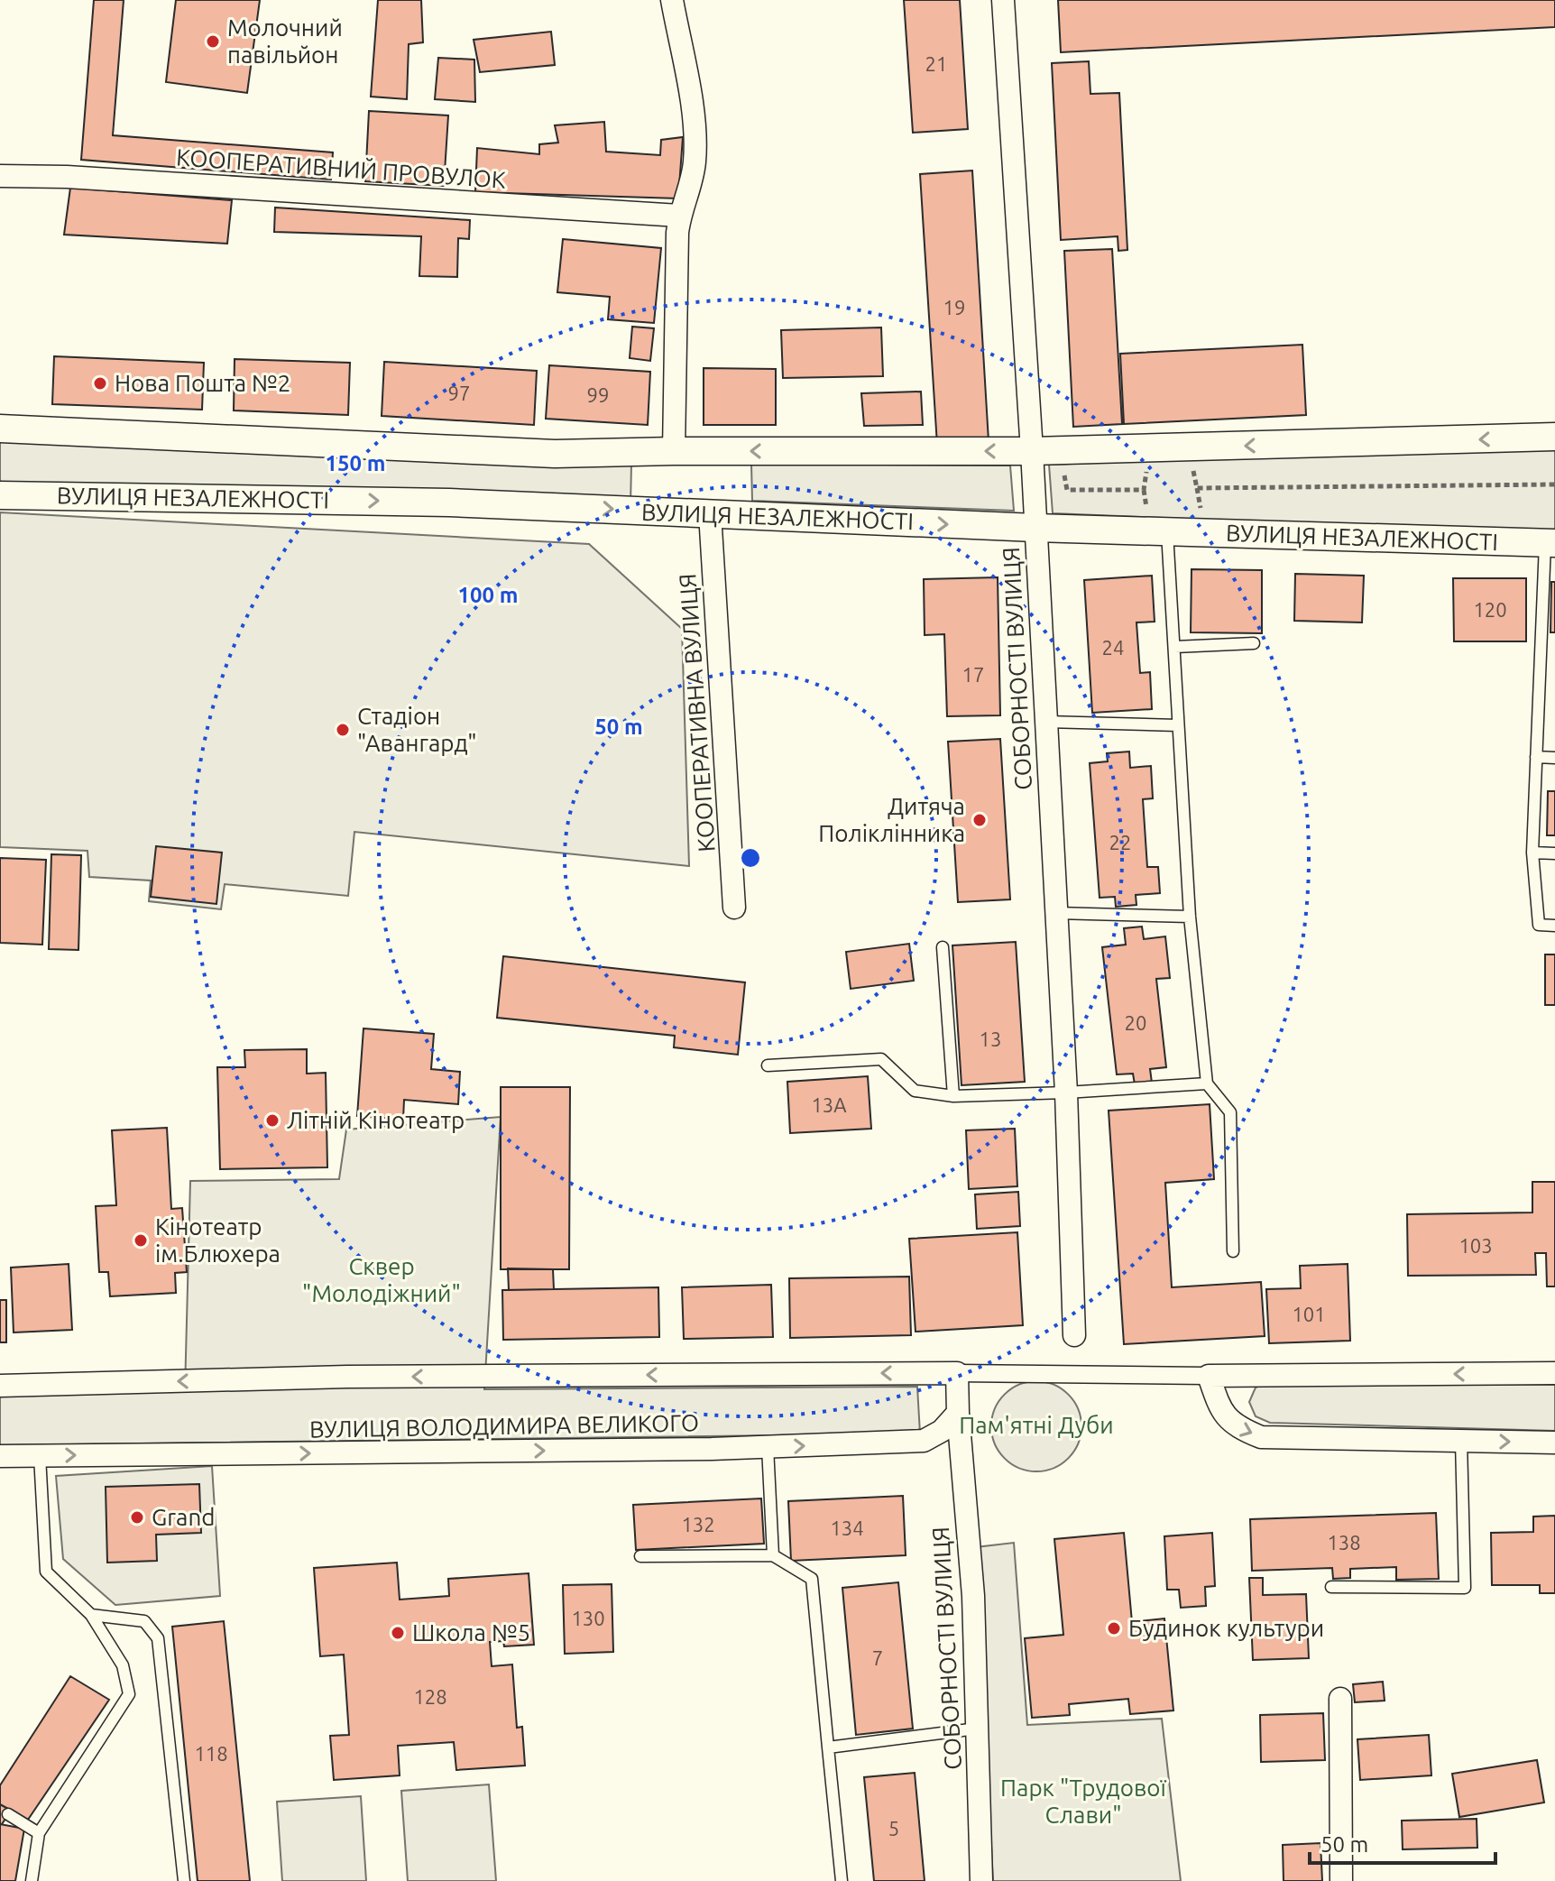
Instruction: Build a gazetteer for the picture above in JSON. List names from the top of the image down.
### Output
{
  "streets": {
    "street": [
      "КООПЕРАТИВНИЙ ПРОВУЛОК",
      "ВУЛИЦЯ НЕЗАЛЕЖНОСТІ",
      "СОБОРНОСТІ ВУЛИЦЯ",
      "КООПЕРАТИВНА ВУЛИЦЯ",
      "ВУЛИЦЯ ВОЛОДИМИРА ВЕЛИКОГО"
    ]
  },
  "crossings": [
    ["ВУЛИЦЯ НЕЗАЛЕЖНОСТІ", "СОБОРНОСТІ ВУЛИЦЯ"],
    ["ВУЛИЦЯ НЕЗАЛЕЖНОСТІ", "КООПЕРАТИВНА ВУЛИЦЯ"],
    ["СОБОРНОСТІ ВУЛИЦЯ", "ВУЛИЦЯ ВОЛОДИМИРА ВЕЛИКОГО"]
  ],
  "parks": ["Сквер \"Молодіжний\"", "Пам'ятні Дуби", "Парк \"Трудової Слави\""],
  "places": [
    "Молочний павільйон",
    "Нова Пошта №2",
    "Стадіон \"Авангард\"",
    "Дитяча Поліклінника",
    "Літній Кінотеатр",
    "Кінотеатр ім.Блюхера",
    "Grand",
    "Будинок культури",
    "Школа №5"
  ],
  "house_numbers": [
    "21",
    "19",
    "97",
    "99",
    "120",
    "24",
    "17",
    "22",
    "20",
    "13",
    "13А",
    "103",
    "101",
    "132",
    "134",
    "138",
    "130",
    "7",
    "128",
    "118",
    "5"
  ],
  "scale_bar": "50 m",
  "rings": ["150 m", "100 m", "50 m"]
}
